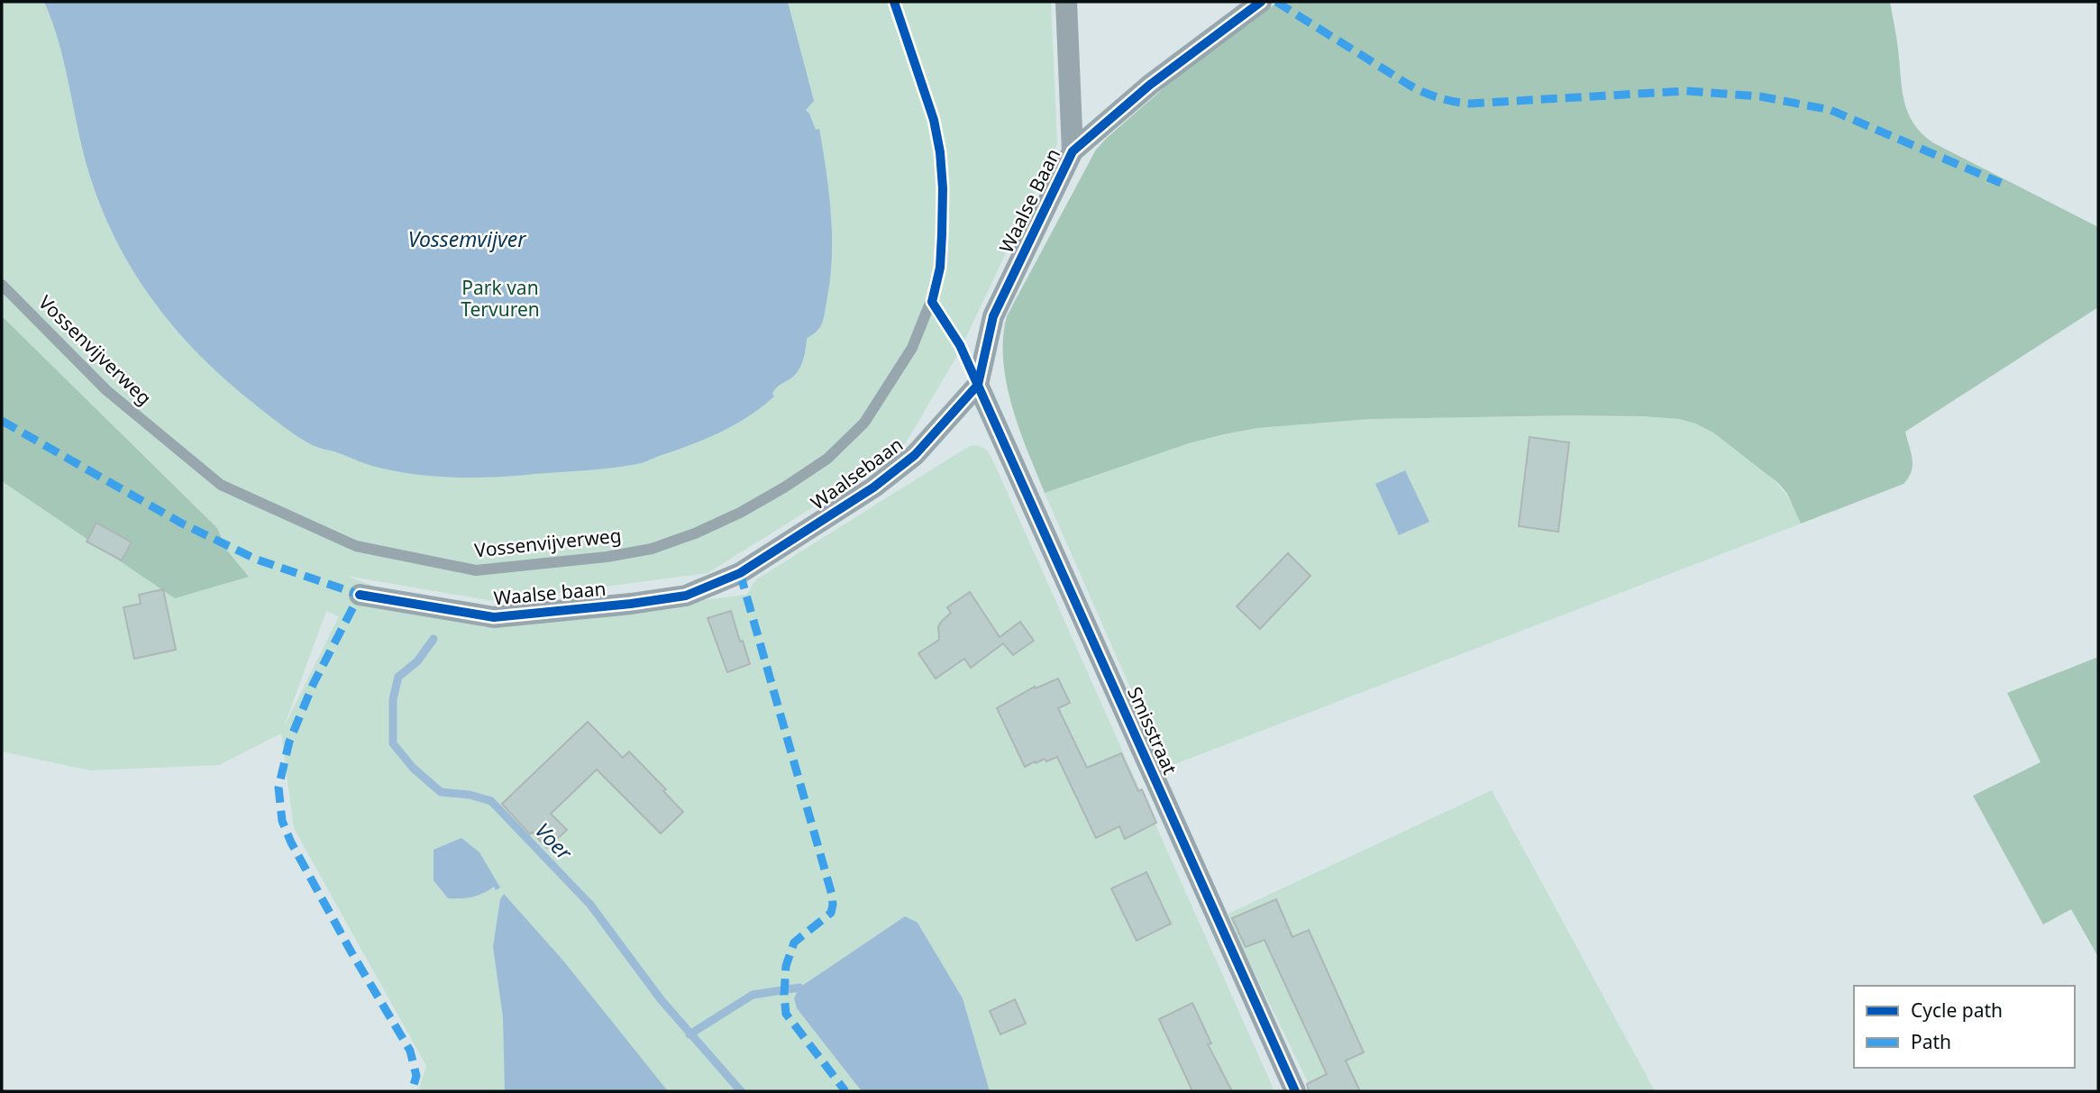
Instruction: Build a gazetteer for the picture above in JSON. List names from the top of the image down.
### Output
{
  "streets": {
    "street": [
      "Waalse Baan",
      "Waalsebaan",
      "Waalse baan",
      "Smisstraat"
    ],
    "lane": ["Vossenvijverweg"]
  },
  "crossings": [
    ["Waalse Baan", "Waalsebaan"],
    ["Waalse Baan", "Smisstraat"],
    ["Waalsebaan", "Waalse baan"],
    ["Waalsebaan", "Smisstraat"]
  ],
  "water": ["Vossemvijver", "Voer"],
  "parks": ["Park van Tervuren"],
  "legend": ["Cycle path", "Path"]
}
